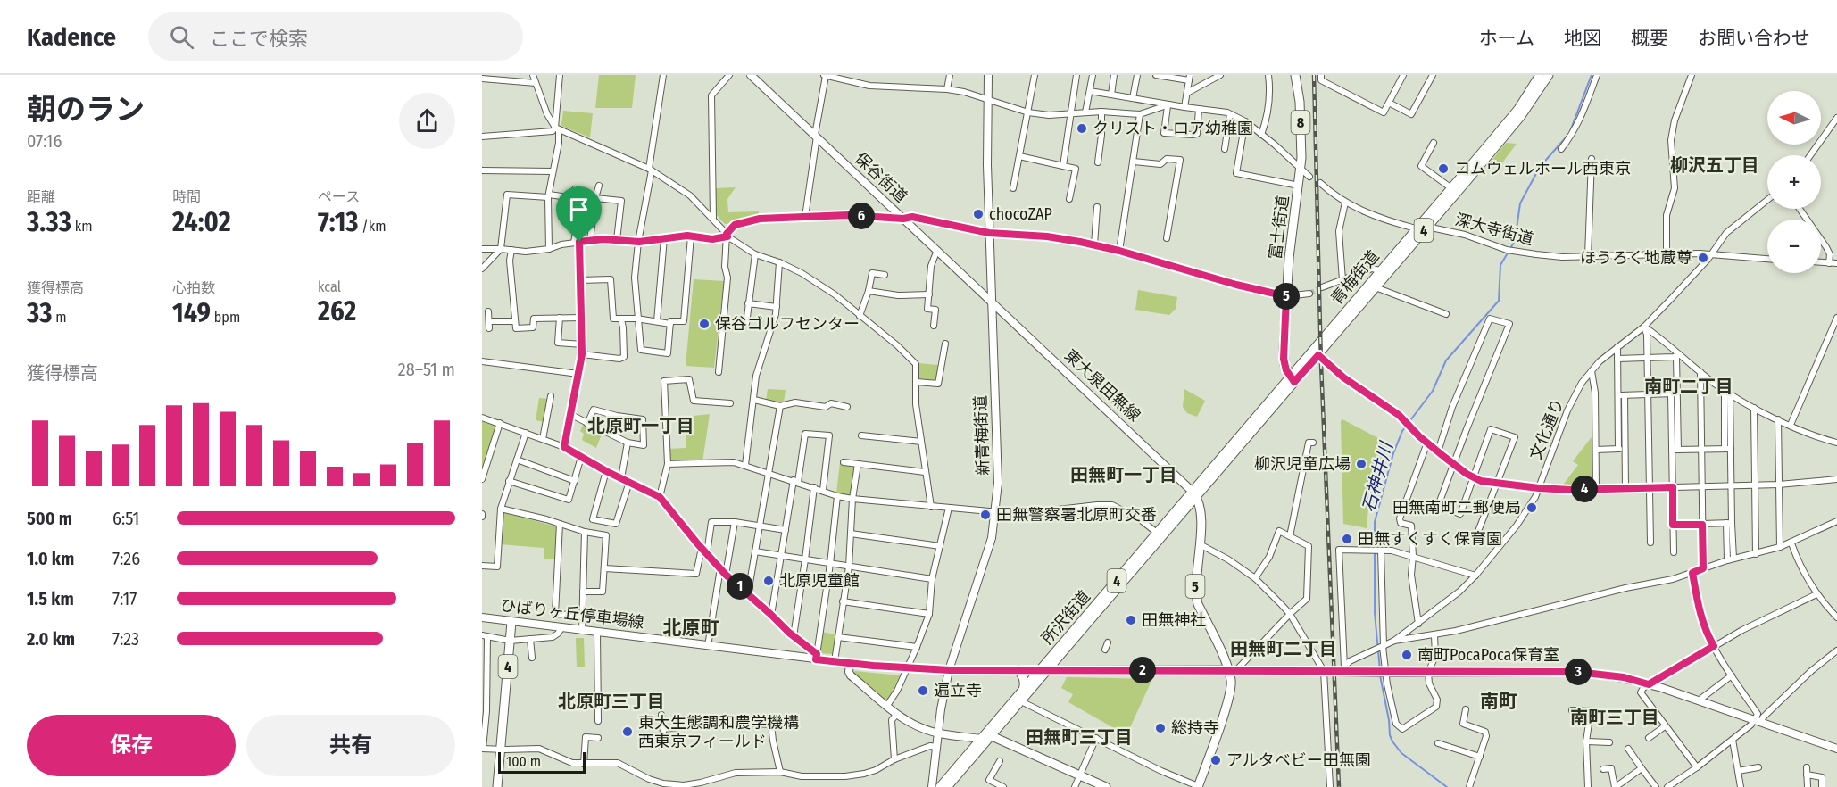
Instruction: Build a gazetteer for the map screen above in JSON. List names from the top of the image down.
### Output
{
  "streets": {
    "main road": [
      "8",
      "保谷街道",
      "富士街道",
      "4",
      "青梅街道",
      "東大泉田無線",
      "新青梅街道",
      "5",
      "ひばりヶ丘停車場線",
      "所沢街道"
    ],
    "street": ["深大寺街道", "文化通り"]
  },
  "crossings": [
    ["保谷街道", "東大泉田無線"],
    ["保谷街道", "新青梅街道"],
    ["富士街道", "青梅街道"],
    ["深大寺街道", "青梅街道"],
    ["4", "ひばりヶ丘停車場線"],
    ["青梅街道", "東大泉田無線"],
    ["青梅街道", "5"],
    ["青梅街道", "所沢街道"],
    ["東大泉田無線", "新青梅街道"],
    ["東大泉田無線", "5"],
    ["東大泉田無線", "所沢街道"],
    ["新青梅街道", "ひばりヶ丘停車場線"],
    ["5", "所沢街道"],
    ["ひばりヶ丘停車場線", "所沢街道"]
  ],
  "districts": [
    "柳沢五丁目",
    "南町二丁目",
    "北原町一丁目",
    "田無町一丁目",
    "北原町",
    "田無町二丁目",
    "北原町三丁目",
    "南町",
    "南町三丁目",
    "田無町三丁目"
  ],
  "water": ["石神井川"],
  "places": [
    "クリスト・ロア幼稚園",
    "コムウェルホール西東京",
    "chocoZAP",
    "ほうろく地蔵尊",
    "保谷ゴルフセンター",
    "柳沢児童広場",
    "田無南町二郵便局",
    "田無警察署北原町交番",
    "田無すくすく保育園",
    "北原児童館",
    "田無神社",
    "南町PocaPoca保育室",
    "遍立寺",
    "総持寺",
    "東大生態調和農学機構 西東京フィールド",
    "アルタベビー田無園"
  ],
  "scale_bar": "100 m",
  "north": "left",
  "page": {
    "header": "Kadence",
    "search": "ここで検索",
    "nav": [
      "ホーム",
      "地図",
      "概要",
      "お問い合わせ"
    ],
    "heading": ["朝のラン", "07:16"],
    "map_buttons": ["+", "−"],
    "stats": [
      ["距離", "3.33 km"],
      ["時間", "24:02"],
      ["ペース", "7:13 /km"],
      ["獲得標高", "33 m"],
      ["心拍数", "149 bpm"],
      ["kcal", "262"]
    ],
    "pins": [
      "6",
      "5",
      "4",
      "1",
      "2",
      "3"
    ],
    "chart": ["獲得標高", "28–51 m"],
    "list": [
      {
        "name": "500 m",
        "note": "6:51"
      },
      {
        "name": "1.0 km",
        "note": "7:26"
      },
      {
        "name": "1.5 km",
        "note": "7:17"
      },
      {
        "name": "2.0 km",
        "note": "7:23"
      }
    ],
    "buttons": ["保存", "共有"],
    "scale": "100 m"
  }
}
